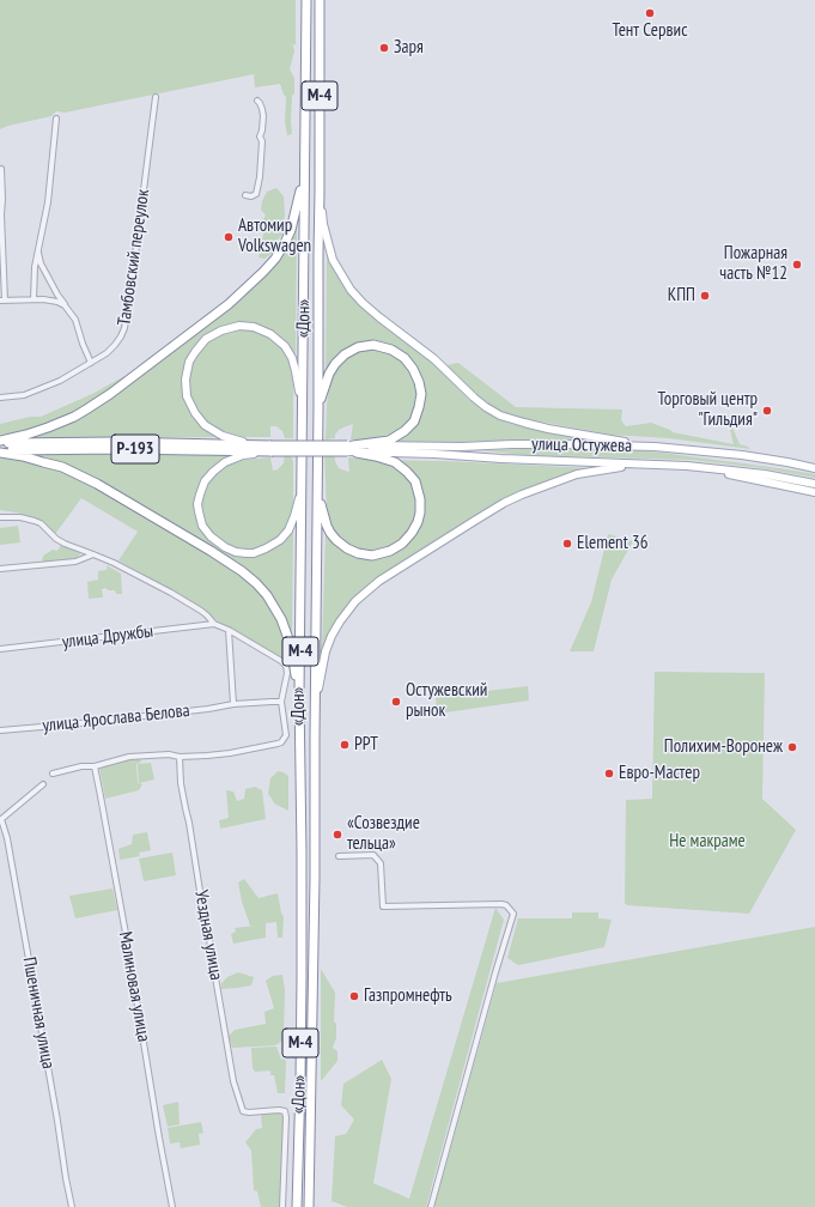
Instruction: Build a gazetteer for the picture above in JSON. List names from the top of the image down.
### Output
{
  "streets": {
    "highway": ["М-4", "«Дон»", "Р-193"],
    "main road": ["улица Остужева"],
    "street": [
      "Тамбовский переулок",
      "улица Дружбы",
      "улица Ярослава Белова",
      "Уездная улица",
      "Малиновая улица",
      "Пшеничная улица"
    ]
  },
  "crossings": [
    ["М-4", "«Дон»"],
    ["улица Остужева", "Р-193"]
  ],
  "parks": ["Не макраме"],
  "places": [
    "Тент Сервис",
    "Заря",
    "Автомир Volkswagen",
    "Пожарная часть №12",
    "КПП",
    "Торговый центр \"Гильдия\"",
    "Element 36",
    "Остужевский рынок",
    "РРТ",
    "Полихим-Воронеж",
    "Евро-Мастер",
    "«Созвездие тельца»",
    "Газпромнефть"
  ]
}
